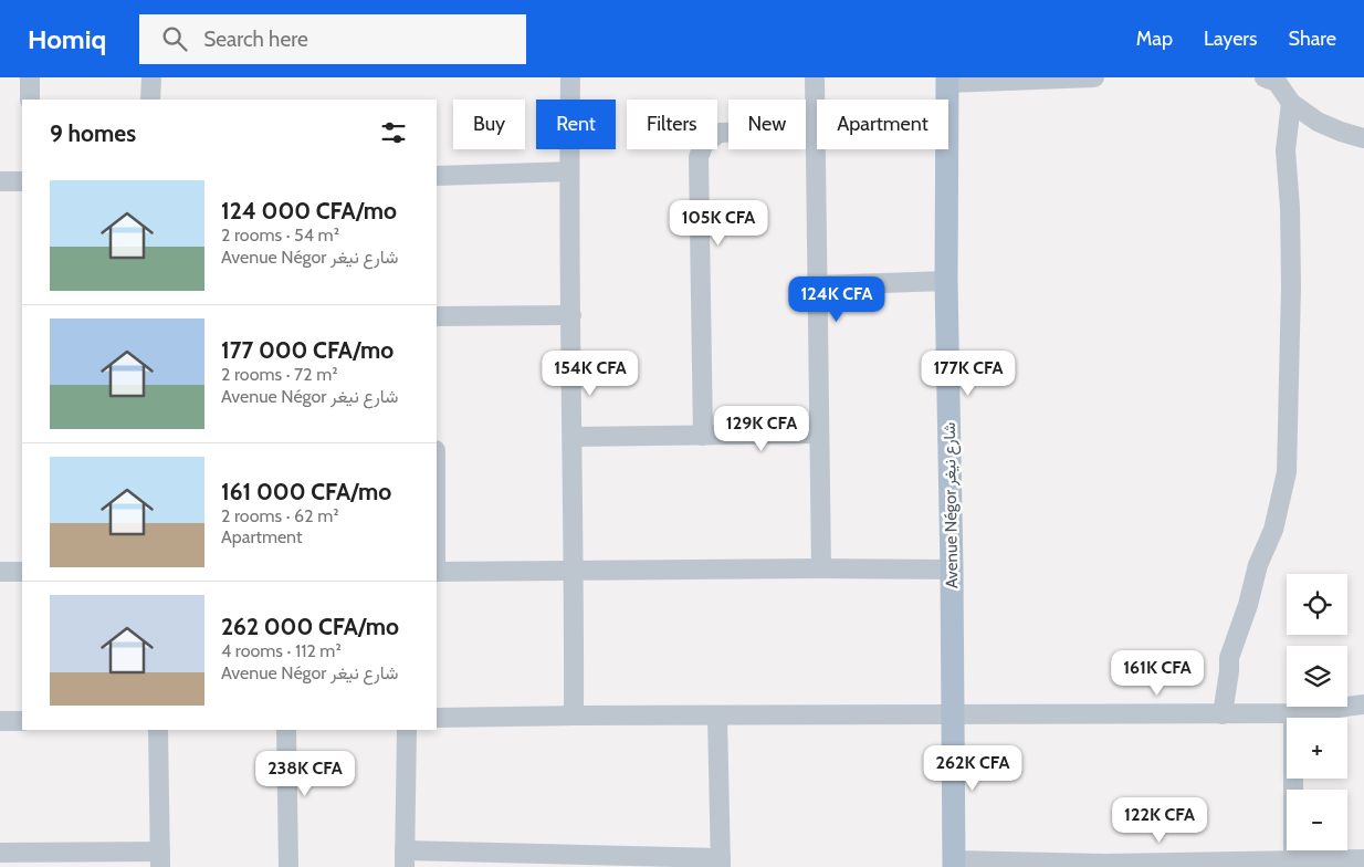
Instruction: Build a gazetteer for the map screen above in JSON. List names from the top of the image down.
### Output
{
  "streets": {
    "main road": ["Avenue Négor شارع نيغر"]
  },
  "page": {
    "header": "Homiq",
    "search": "Search here",
    "nav": ["Map", "Layers", "Share"],
    "chip": [
      "Buy",
      "Rent",
      "Filters",
      "New",
      "Apartment"
    ],
    "heading": "9 homes",
    "list": [
      {
        "name": "124 000 CFA/mo",
        "note": "2 rooms · 54 m² · Avenue Négor شارع نيغر"
      },
      {
        "name": "177 000 CFA/mo",
        "note": "2 rooms · 72 m² · Avenue Négor شارع نيغر"
      },
      {
        "name": "161 000 CFA/mo",
        "note": "2 rooms · 62 m² · Apartment"
      },
      {
        "name": "262 000 CFA/mo",
        "note": "4 rooms · 112 m² · Avenue Négor شارع نيغر"
      }
    ],
    "price": [
      "105K CFA",
      "124K CFA",
      "154K CFA",
      "177K CFA",
      "129K CFA",
      "161K CFA",
      "262K CFA",
      "238K CFA",
      "122K CFA"
    ],
    "map_buttons": ["+", "−"]
  }
}
